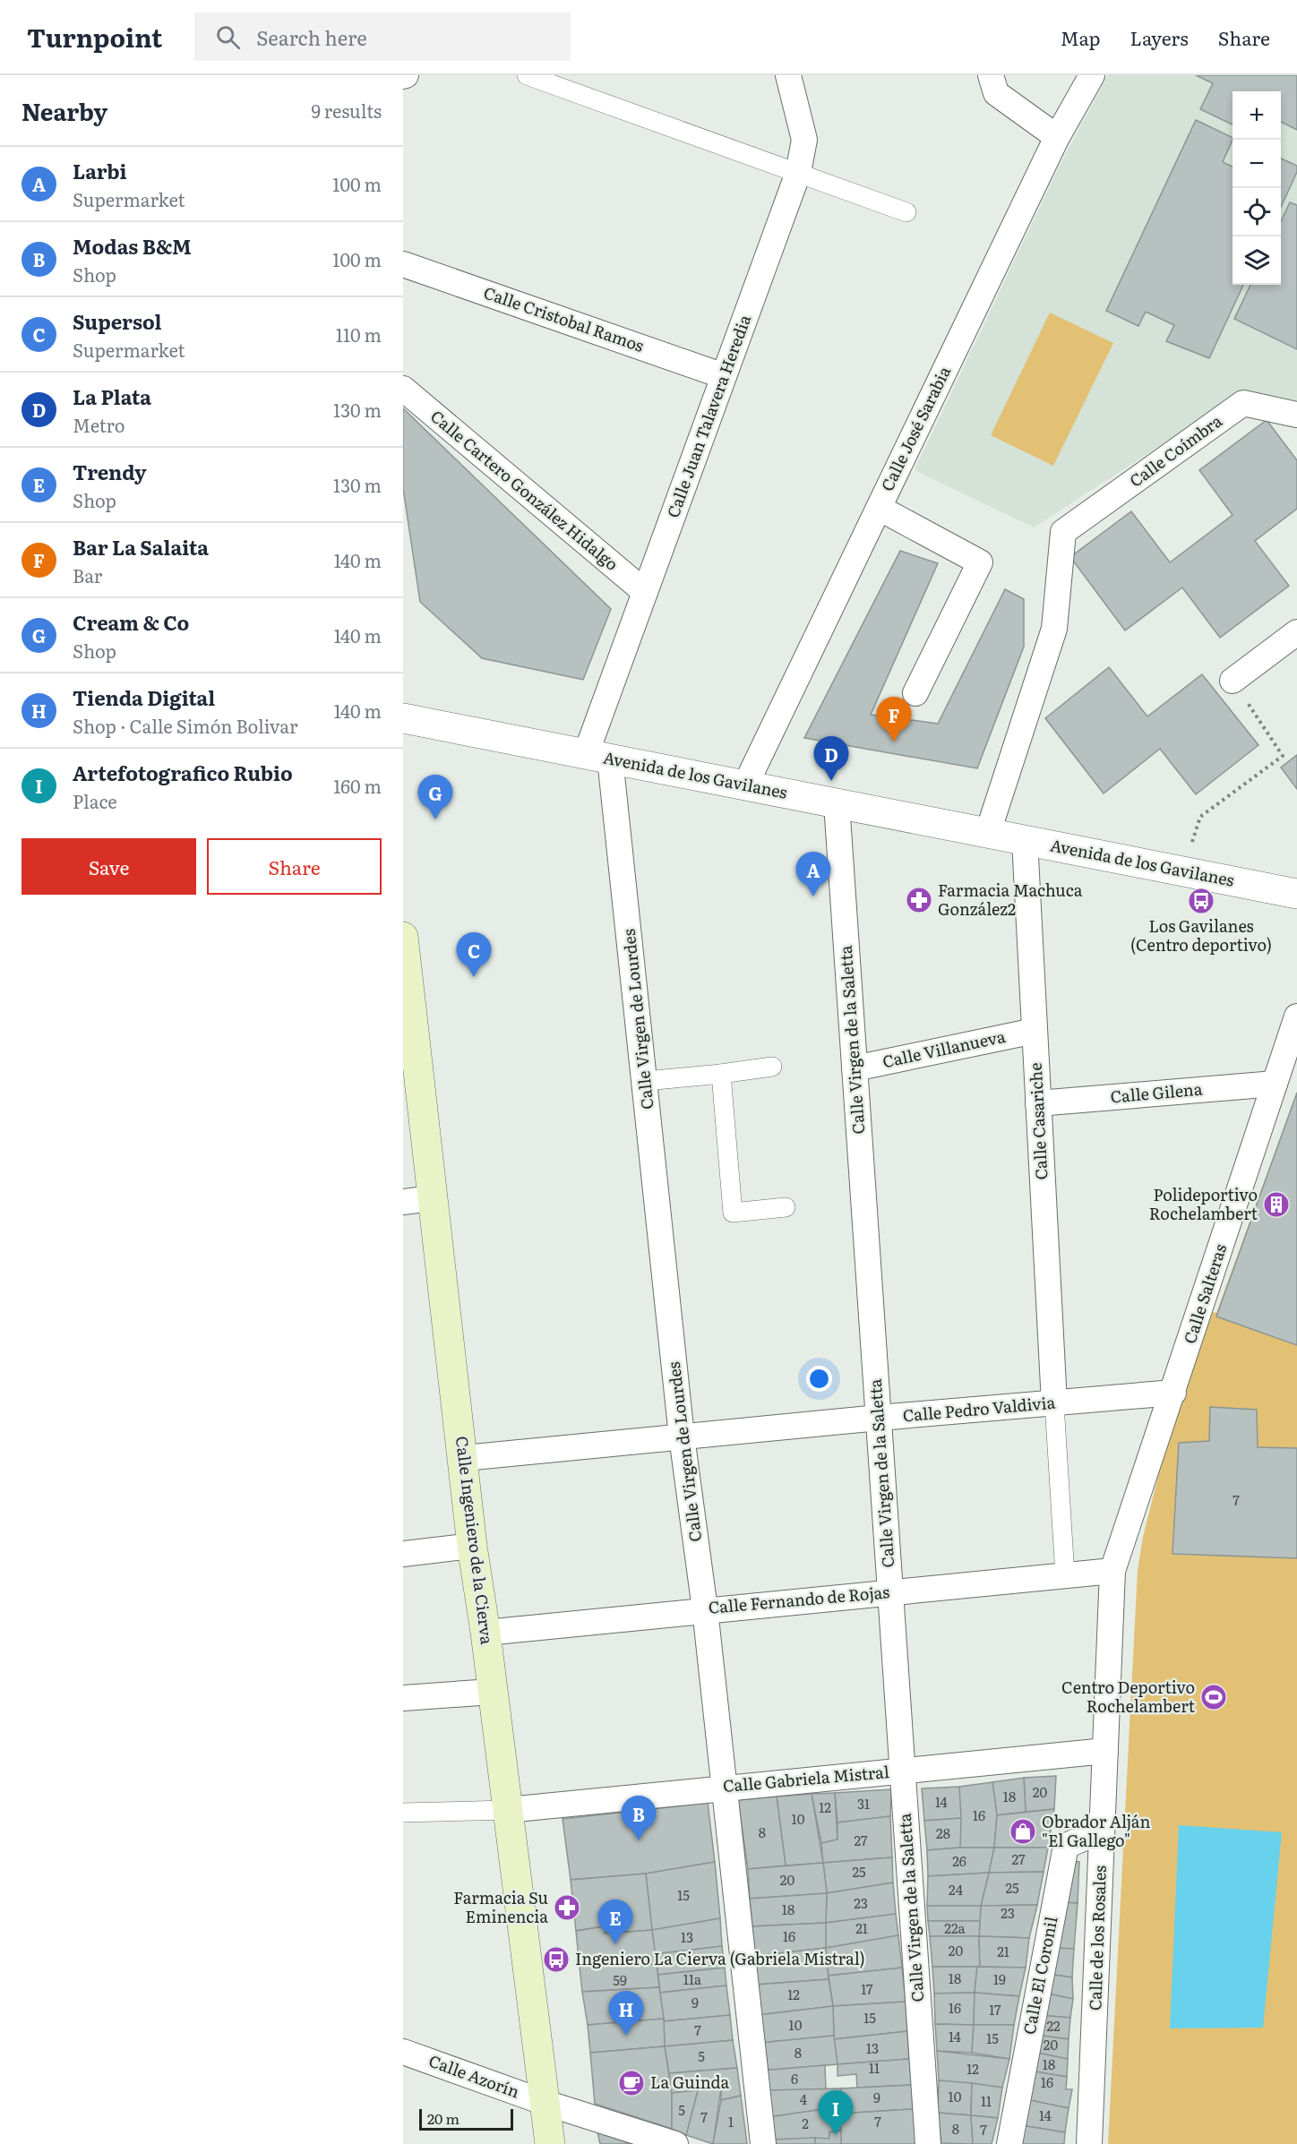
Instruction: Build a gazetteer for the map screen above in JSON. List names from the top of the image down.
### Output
{
  "streets": {
    "main road": ["Calle Ingeniero de la Cierva"],
    "street": [
      "Calle Cristobal Ramos",
      "Calle Juan Talavera Heredia",
      "Calle José Sarabia",
      "Calle Coímbra",
      "Calle Cartero González Hidalgo",
      "Avenida de los Gavilanes",
      "Calle Virgen de Lourdes",
      "Calle Virgen de la Saletta",
      "Calle Villanueva",
      "Calle Gilena",
      "Calle Casariche",
      "Calle Salteras",
      "Calle Pedro Valdivia",
      "Calle Fernando de Rojas",
      "Calle Gabriela Mistral",
      "Calle de los Rosales",
      "Calle El Coronil",
      "Calle Azorín"
    ]
  },
  "crossings": [
    ["Calle Cristobal Ramos", "Calle Juan Talavera Heredia"],
    ["Calle Juan Talavera Heredia", "Calle Cartero González Hidalgo"],
    ["Calle Juan Talavera Heredia", "Avenida de los Gavilanes"],
    ["Calle Juan Talavera Heredia", "Calle Virgen de Lourdes"],
    ["Calle José Sarabia", "Avenida de los Gavilanes"],
    ["Calle Coímbra", "Avenida de los Gavilanes"],
    ["Avenida de los Gavilanes", "Calle Virgen de Lourdes"],
    ["Avenida de los Gavilanes", "Calle Virgen de la Saletta"],
    ["Avenida de los Gavilanes", "Calle Casariche"],
    ["Calle Virgen de Lourdes", "Calle Pedro Valdivia"],
    ["Calle Virgen de Lourdes", "Calle Fernando de Rojas"],
    ["Calle Virgen de Lourdes", "Calle Gabriela Mistral"],
    ["Calle Virgen de la Saletta", "Calle Villanueva"],
    ["Calle Virgen de la Saletta", "Calle Pedro Valdivia"],
    ["Calle Virgen de la Saletta", "Calle Fernando de Rojas"],
    ["Calle Virgen de la Saletta", "Calle Gabriela Mistral"],
    ["Calle Villanueva", "Calle Casariche"],
    ["Calle Gilena", "Calle Casariche"],
    ["Calle Gilena", "Calle Salteras"],
    ["Calle Casariche", "Calle Pedro Valdivia"],
    ["Calle Salteras", "Calle Pedro Valdivia"],
    ["Calle Salteras", "Calle Fernando de Rojas"],
    ["Calle Salteras", "Calle de los Rosales"],
    ["Calle Pedro Valdivia", "Calle Ingeniero de la Cierva"],
    ["Calle Ingeniero de la Cierva", "Calle Fernando de Rojas"],
    ["Calle Ingeniero de la Cierva", "Calle Gabriela Mistral"],
    ["Calle Ingeniero de la Cierva", "Calle Azorín"],
    ["Calle Fernando de Rojas", "Calle de los Rosales"],
    ["Calle Gabriela Mistral", "Calle de los Rosales"],
    ["Calle de los Rosales", "Calle El Coronil"]
  ],
  "places": {
    "pharmacy": ["Farmacia Machuca González2", "Farmacia Su Eminencia"],
    "bus stop": ["Los Gavilanes (Centro deportivo)", "Ingeniero La Cierva (Gabriela Mistral)"],
    "building": ["Polideportivo Rochelambert"],
    "sports": ["Centro Deportivo Rochelambert"],
    "shop": ["Obrador Alján \"El Gallego\""],
    "cafe": ["La Guinda"]
  },
  "house_numbers": [
    "7",
    "20",
    "18",
    "14",
    "31",
    "12",
    "16",
    "10",
    "8",
    "28",
    "27",
    "27",
    "26",
    "25",
    "20",
    "25",
    "24",
    "15",
    "23",
    "18",
    "23",
    "21",
    "22a",
    "16",
    "13",
    "20",
    "21",
    "18",
    "11a",
    "19",
    "59",
    "17",
    "12",
    "9",
    "16",
    "17",
    "15",
    "10",
    "22",
    "7",
    "14",
    "15",
    "20",
    "13",
    "8",
    "5",
    "18",
    "11",
    "12",
    "6",
    "16",
    "10",
    "9",
    "4",
    "11",
    "5",
    "14",
    "7",
    "1",
    "7",
    "2",
    "8",
    "7"
  ],
  "scale_bar": "20 m",
  "page": {
    "header": "Turnpoint",
    "search": "Search here",
    "nav": ["Map", "Layers", "Share"],
    "heading": ["Nearby", "9 results"],
    "map_buttons": ["+", "−"],
    "list": [
      {
        "mark": "A",
        "name": "Larbi",
        "note": "Supermarket",
        "value": "100 m"
      },
      {
        "mark": "B",
        "name": "Modas B&M",
        "note": "Shop",
        "value": "100 m"
      },
      {
        "mark": "C",
        "name": "Supersol",
        "note": "Supermarket",
        "value": "110 m"
      },
      {
        "mark": "D",
        "name": "La Plata",
        "note": "Metro",
        "value": "130 m"
      },
      {
        "mark": "E",
        "name": "Trendy",
        "note": "Shop",
        "value": "130 m"
      },
      {
        "mark": "F",
        "name": "Bar La Salaita",
        "note": "Bar",
        "value": "140 m"
      },
      {
        "mark": "G",
        "name": "Cream & Co",
        "note": "Shop",
        "value": "140 m"
      },
      {
        "mark": "H",
        "name": "Tienda Digital",
        "note": "Shop · Calle Simón Bolivar",
        "value": "140 m"
      },
      {
        "mark": "I",
        "name": "Artefotografico Rubio",
        "note": "Place",
        "value": "160 m"
      }
    ],
    "pins": [
      "F",
      "D",
      "G",
      "A",
      "C",
      "B",
      "E",
      "H",
      "I"
    ],
    "buttons": ["Save", "Share"],
    "scale": "20 m"
  }
}
